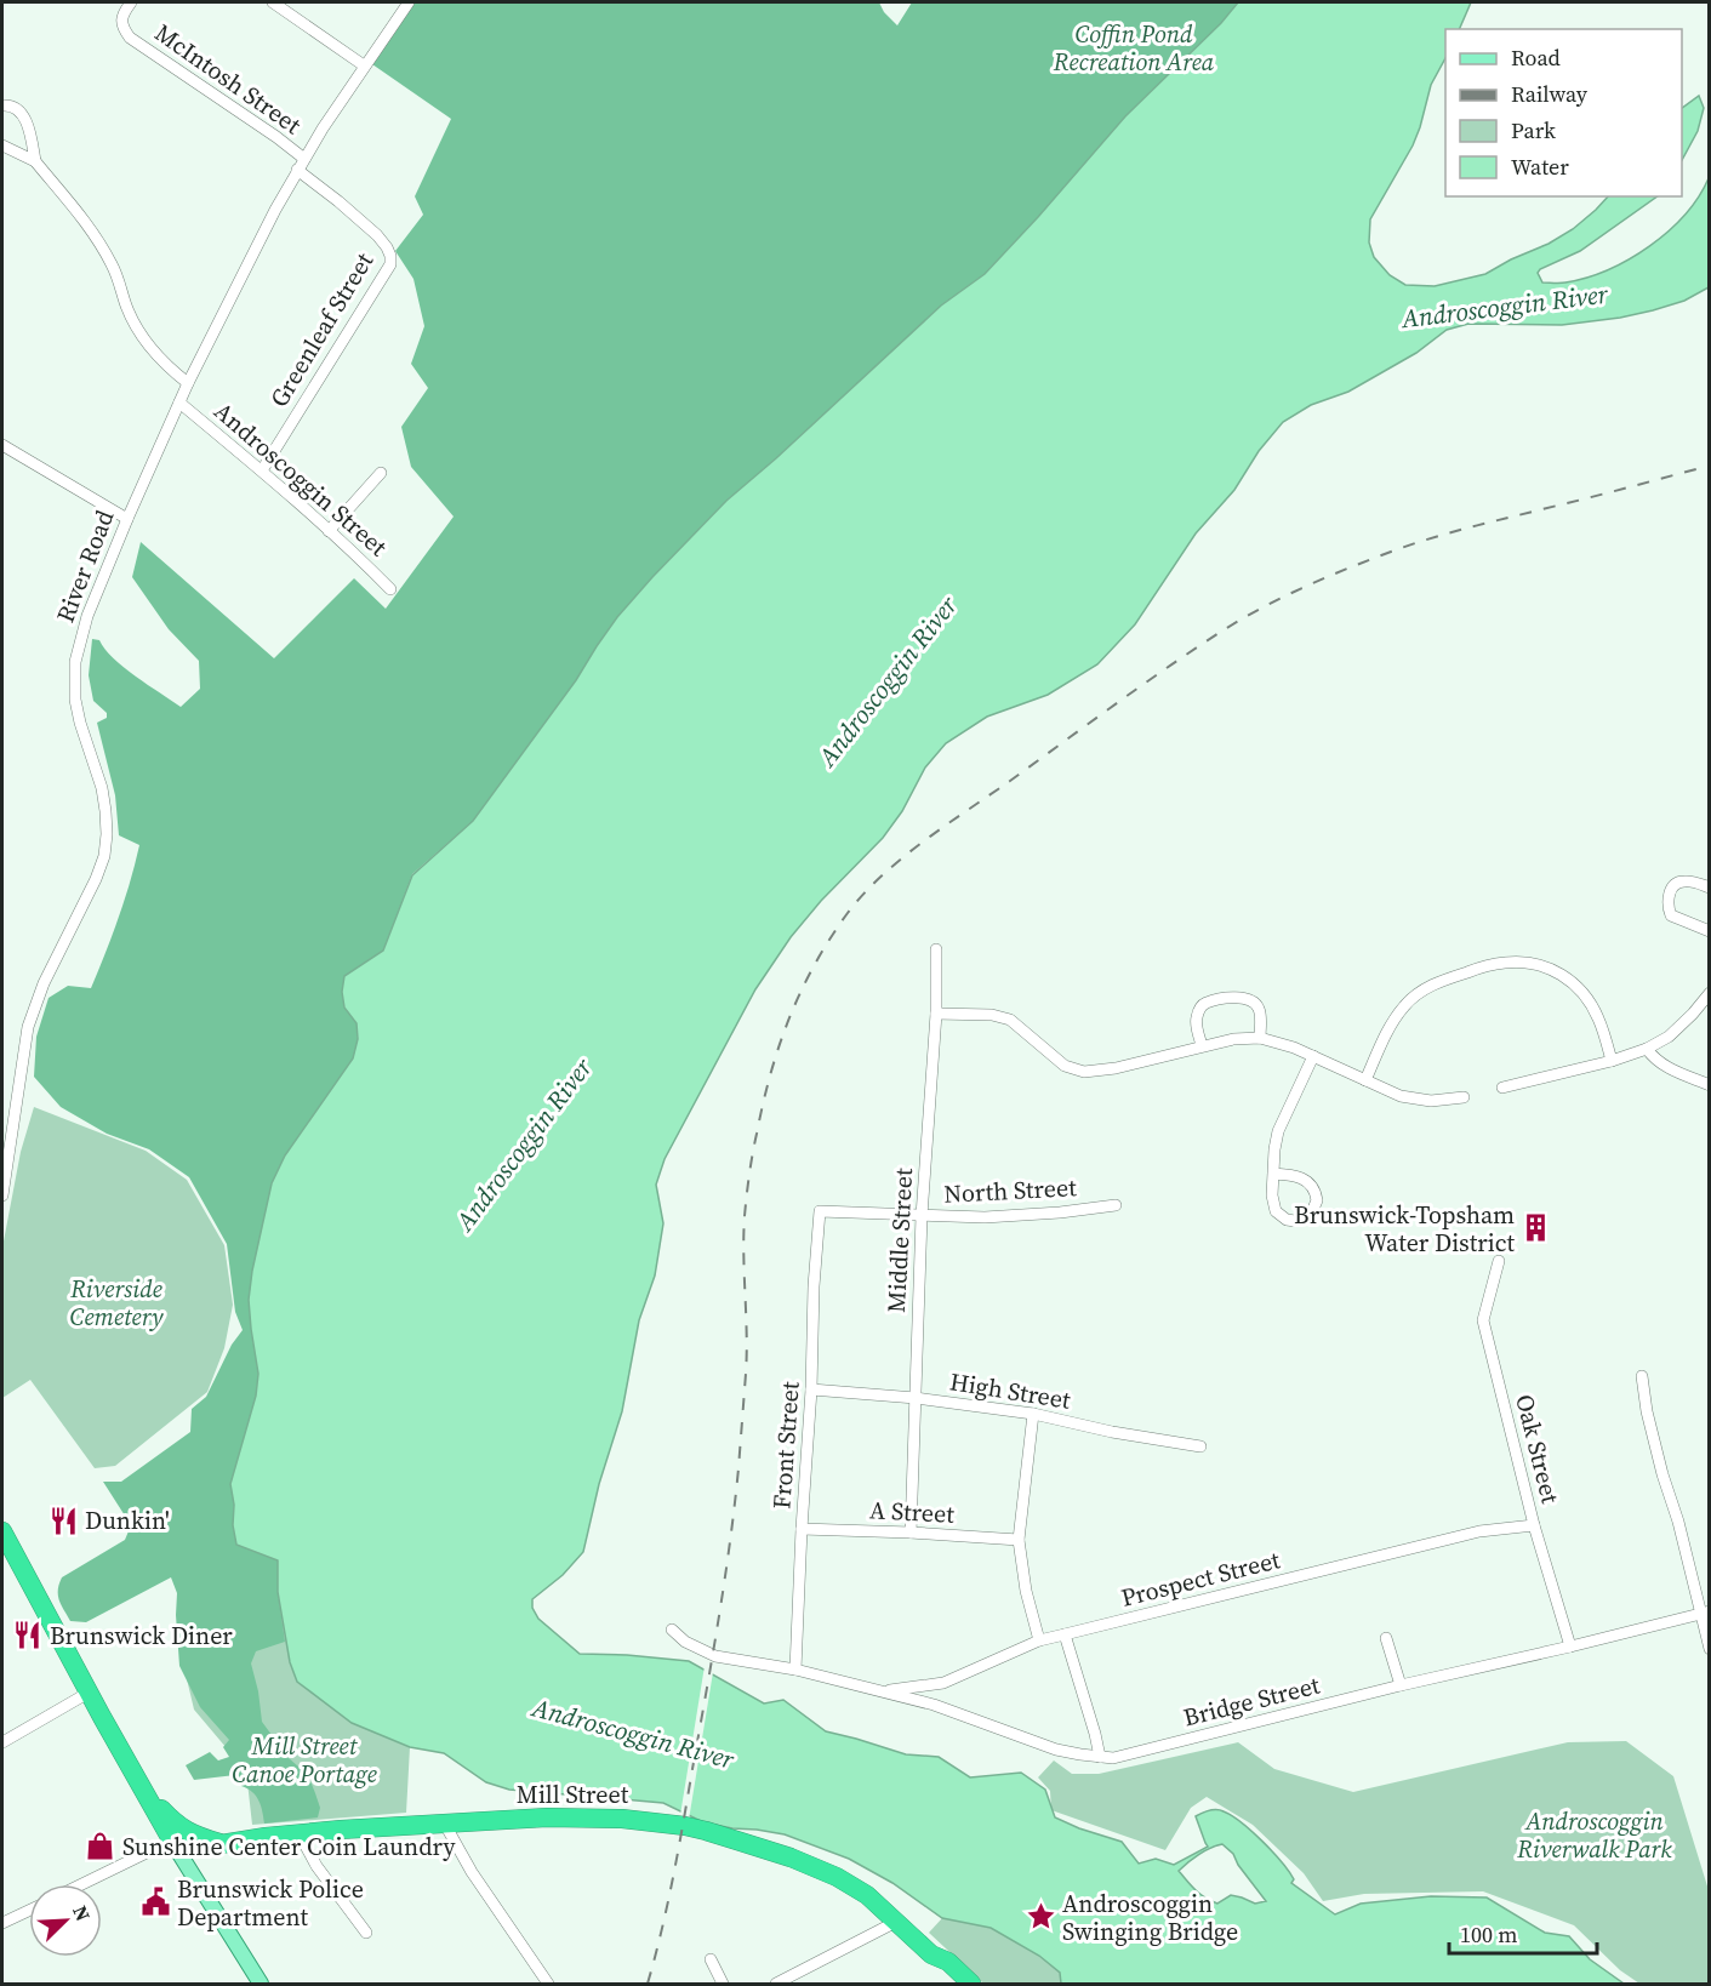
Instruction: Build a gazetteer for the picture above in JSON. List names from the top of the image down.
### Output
{
  "streets": {
    "highway": ["Mill Street"],
    "street": [
      "McIntosh Street",
      "Greenleaf Street",
      "Androscoggin Street",
      "River Road",
      "North Street",
      "Middle Street",
      "High Street",
      "Front Street",
      "Oak Street",
      "A Street",
      "Prospect Street",
      "Bridge Street"
    ]
  },
  "crossings": [
    ["McIntosh Street", "River Road"],
    ["Greenleaf Street", "Androscoggin Street"],
    ["Greenleaf Street", "River Road"],
    ["Androscoggin Street", "River Road"],
    ["North Street", "Middle Street"],
    ["North Street", "Front Street"],
    ["Middle Street", "High Street"],
    ["Middle Street", "A Street"],
    ["High Street", "Front Street"],
    ["Front Street", "A Street"],
    ["Front Street", "Bridge Street"],
    ["Oak Street", "Prospect Street"],
    ["Oak Street", "Bridge Street"],
    ["Prospect Street", "Bridge Street"]
  ],
  "water": ["Androscoggin River"],
  "parks": [
    "Coffin Pond Recreation Area",
    "Riverside Cemetery",
    "Mill Street Canoe Portage",
    "Androscoggin Riverwalk Park"
  ],
  "places": {
    "building": ["Brunswick-Topsham Water District"],
    "restaurant": ["Dunkin'", "Brunswick Diner"],
    "shop": ["Sunshine Center Coin Laundry"],
    "public building": ["Brunswick Police Department"],
    "place": ["Androscoggin Swinging Bridge"]
  },
  "legend": [
    "Road",
    "Railway",
    "Park",
    "Water"
  ],
  "scale_bar": "100 m",
  "north": "top right"
}
